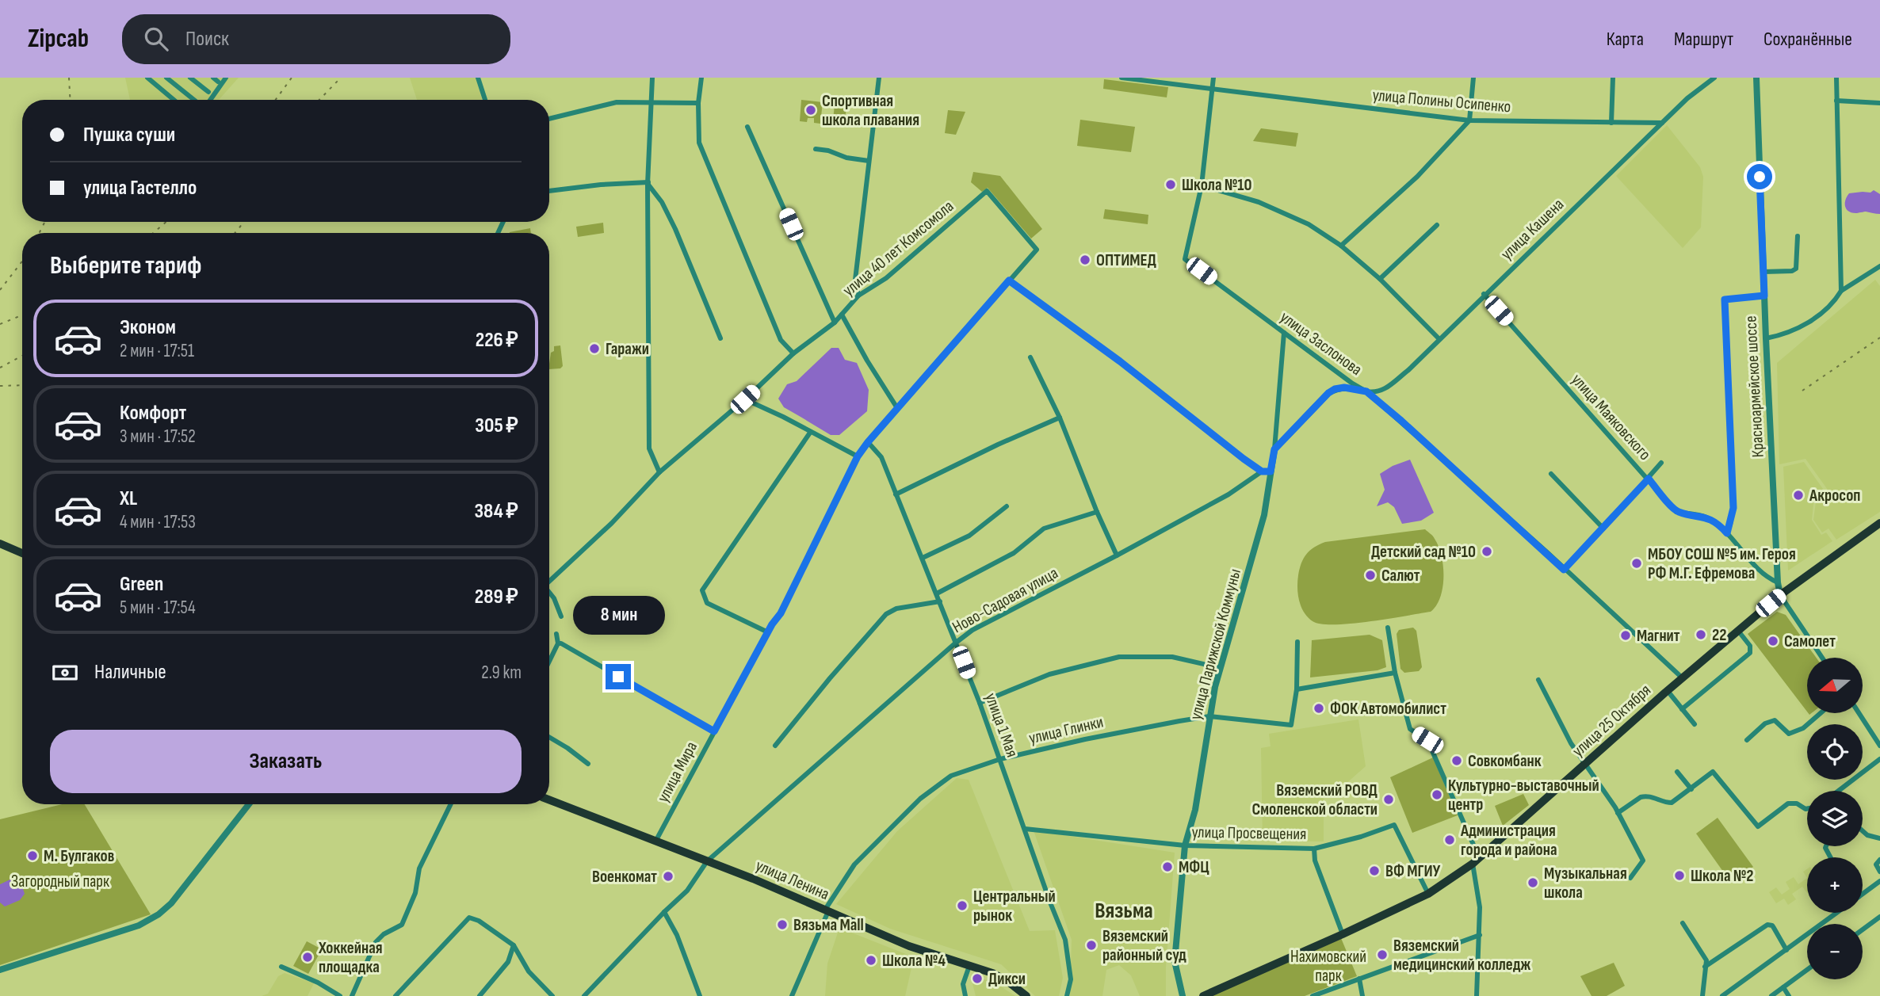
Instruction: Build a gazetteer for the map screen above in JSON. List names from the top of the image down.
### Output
{
  "streets": {
    "main road": ["улица 25 Октября", "улица Ленина"],
    "street": [
      "улица Полины Осипенко",
      "улица Кашена",
      "улица 40 лет Комсомола",
      "улица Заслонова",
      "Красноармейское шоссе",
      "улица Маяковского",
      "Ново-Садовая улица",
      "улица Парижской Коммуны",
      "улица 1 Мая",
      "улица Глинки",
      "улица Мира",
      "улица Просвещения"
    ]
  },
  "crossings": [
    ["улица Полины Осипенко", "улица Кашена"],
    ["улица Кашена", "улица Заслонова"],
    ["улица Кашена", "улица Маяковского"],
    ["улица 40 лет Комсомола", "улица Мира"],
    ["улица Заслонова", "улица 25 Октября"],
    ["Красноармейское шоссе", "улица Маяковского"],
    ["Красноармейское шоссе", "улица 25 Октября"],
    ["Ново-Садовая улица", "улица 1 Мая"],
    ["Ново-Садовая улица", "улица Ленина"],
    ["улица Парижской Коммуны", "улица Глинки"],
    ["улица Парижской Коммуны", "улица Просвещения"],
    ["улица 25 Октября", "улица Просвещения"],
    ["улица 1 Мая", "улица Глинки"],
    ["улица 1 Мая", "улица Мира"],
    ["улица 1 Мая", "улица Просвещения"],
    ["улица Глинки", "улица Ленина"],
    ["улица Мира", "улица Ленина"]
  ],
  "districts": ["Вязьма"],
  "parks": ["Загородный парк", "Нахимовский парк"],
  "places": [
    "Спортивная школа плавания",
    "Школа №10",
    "ОПТИМЕД",
    "Гаражи",
    "Акросоп",
    "Детский сад №10",
    "МБОУ СОШ №5 им. Героя РФ М.Г. Ефремова",
    "Салют",
    "22",
    "Магнит",
    "Самолет",
    "ФОК Автомобилист",
    "Совкомбанк",
    "Культурно-выставочный центр",
    "Вяземский РОВД Смоленской области",
    "Администрация города и района",
    "М. Булгаков",
    "МФЦ",
    "ВФ МГИУ",
    "Школа №2",
    "Военкомат",
    "Музыкальная школа",
    "Центральный рынок",
    "Вязьма Mall",
    "Вяземский районный суд",
    "Вяземский медицинский колледж",
    "Хоккейная площадка",
    "Школа №4",
    "Дикси"
  ],
  "north": "left",
  "page": {
    "header": "Zipcab",
    "search": "Поиск",
    "nav": ["Карта", "Маршрут", "Сохранённые"],
    "banner": ["Пушка суши", "улица Гастелло"],
    "heading": "Выберите тариф",
    "list": [
      {
        "name": "Эконом",
        "note": "2 мин · 17:51",
        "value": "226 ₽"
      },
      {
        "name": "Комфорт",
        "note": "3 мин · 17:52",
        "value": "305 ₽"
      },
      {
        "name": "XL",
        "note": "4 мин · 17:53",
        "value": "384 ₽"
      },
      {
        "name": "Green",
        "note": "5 мин · 17:54",
        "value": "289 ₽"
      }
    ],
    "bubble": "8 мин",
    "pay": ["Наличные", "2.9 km"],
    "map_buttons": ["+", "−"],
    "buttons": "Заказать"
  }
}
